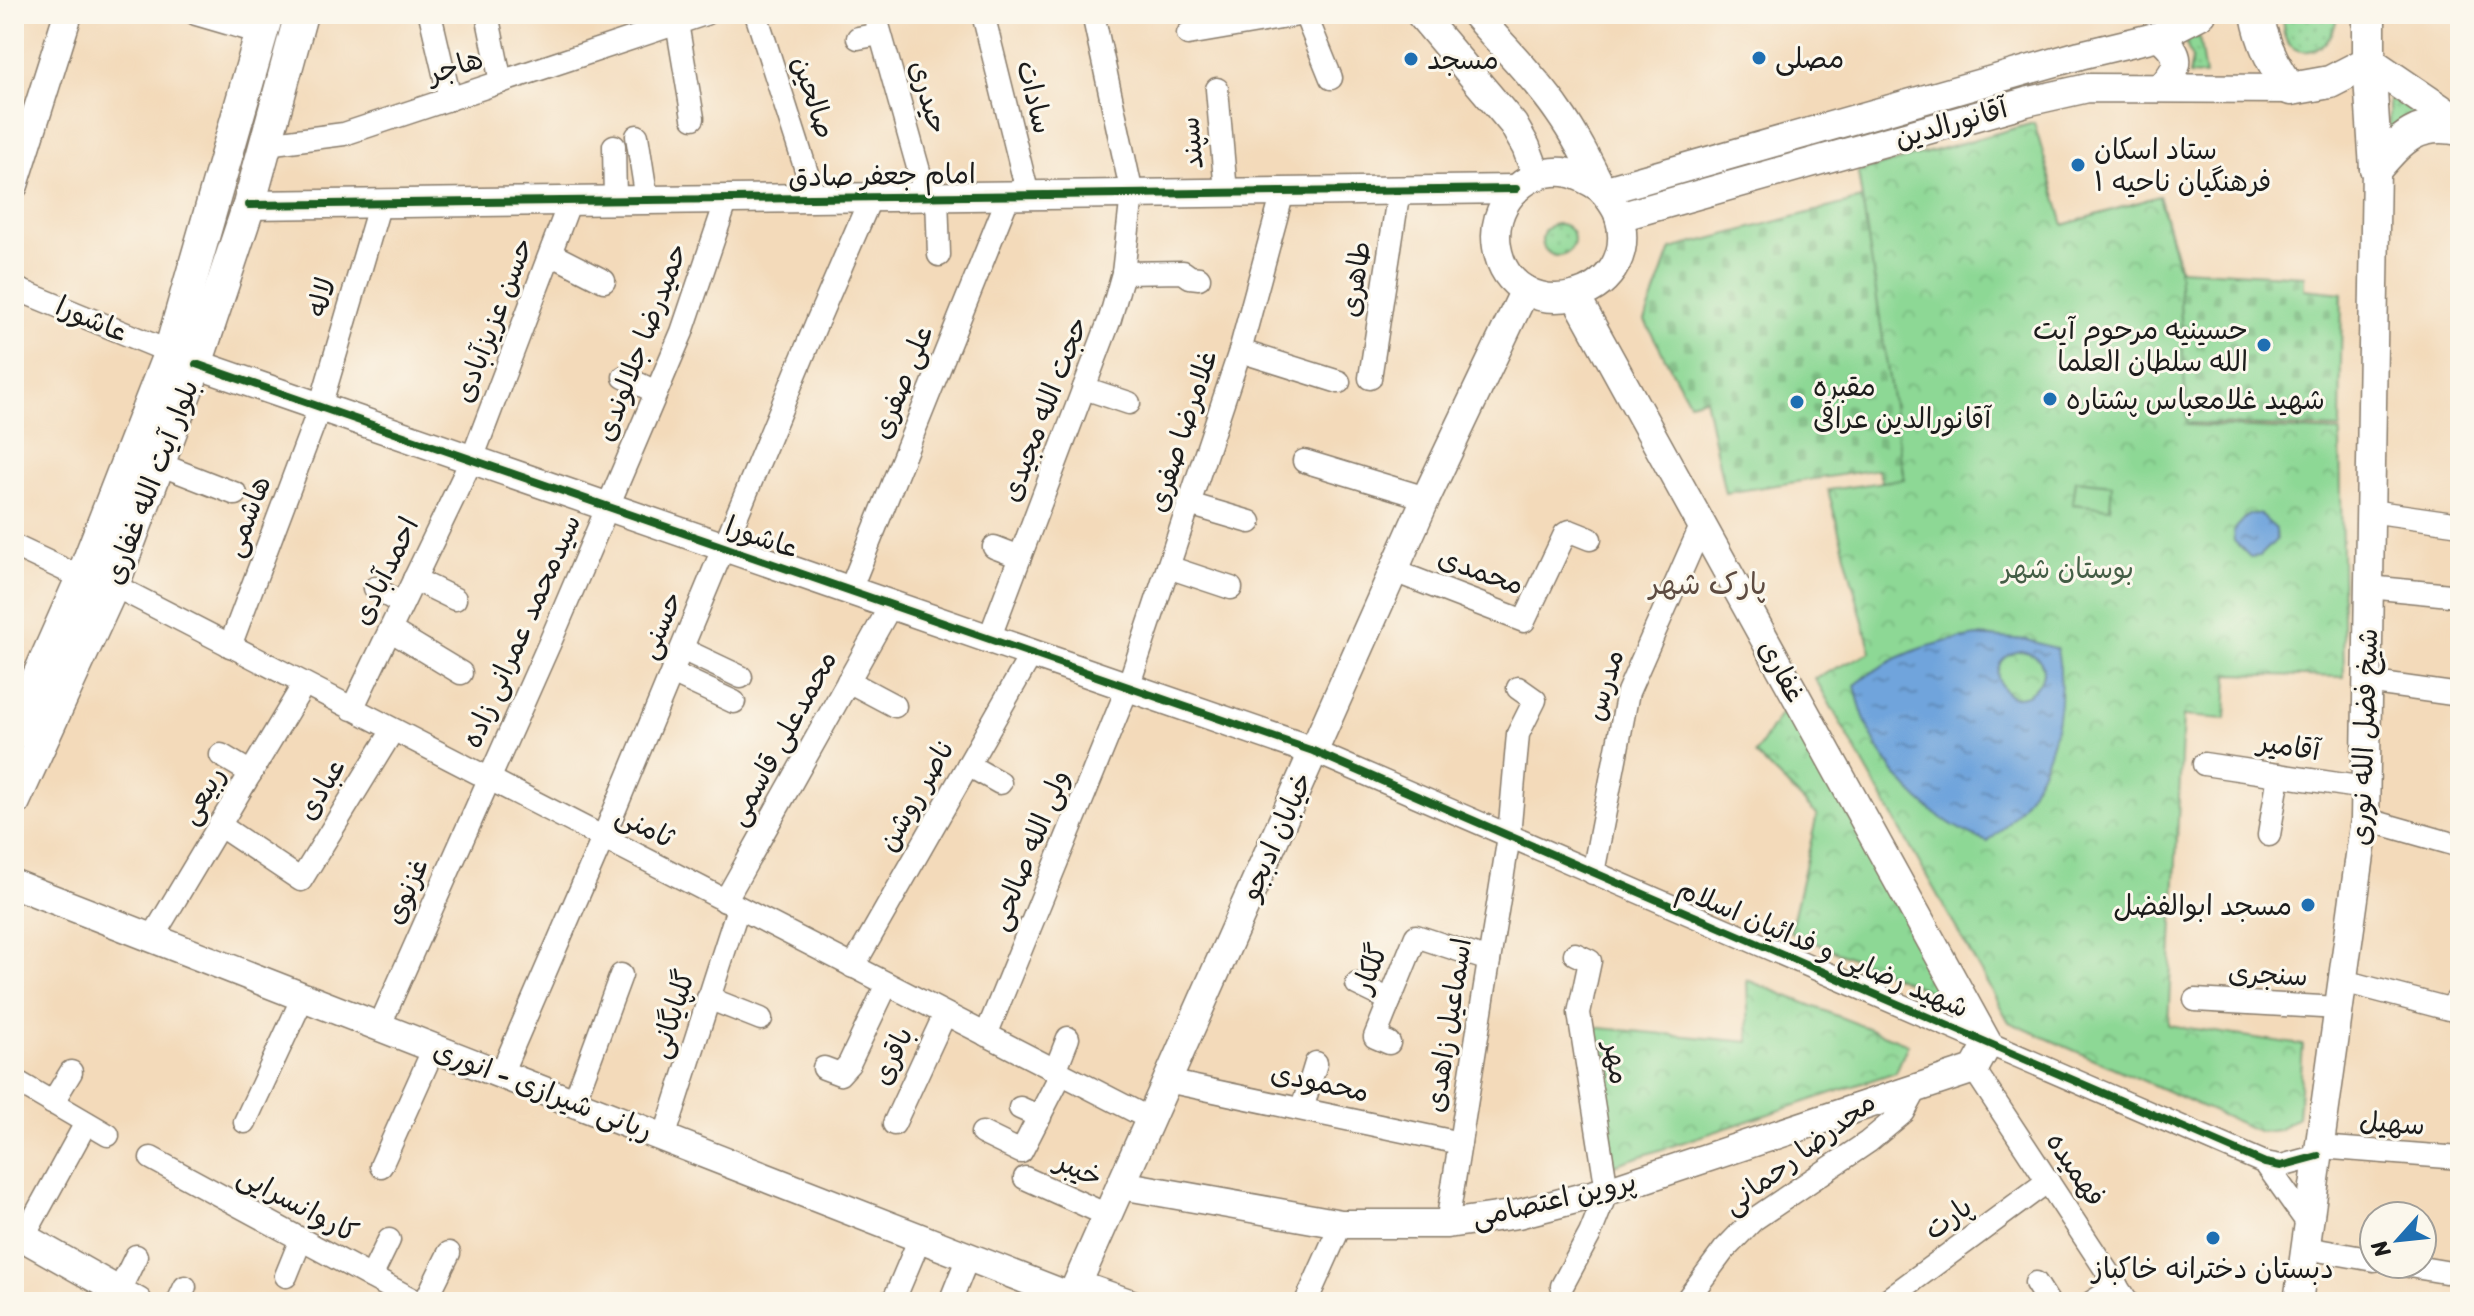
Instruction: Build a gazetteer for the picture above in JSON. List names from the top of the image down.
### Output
{
  "streets": {
    "main road": ["بلوار آیت الله غفاری"],
    "street": [
      "هاجر",
      "صالحین",
      "حیدری",
      "سادات",
      "آقانورالدین",
      "سپند",
      "امام جعفر صادق",
      "طاهری",
      "لاله",
      "عاشورا",
      "حسن عزیزآبادی",
      "حمیدرضا جلالوندی",
      "علی صفری",
      "حجت الله مجیدی",
      "غلامرضا صفری",
      "هاشمی",
      "احمدآبادی",
      "محمدی",
      "حسنی",
      "سیدمحمد عمرانی زاده",
      "غفاری",
      "مدرس",
      "شیخ فضل الله نوری",
      "محمدعلی قاسمی",
      "آقامیر",
      "عبادی",
      "ربیعی",
      "ناصر روشن",
      "ثامنی",
      "خیابان ادبجو",
      "ولی الله صالحی",
      "غزنوی",
      "شهید رضایی و فدائیان اسلام",
      "گلکار",
      "سنجری",
      "گلپایگانی",
      "اسماعیل زاهدی",
      "باقری",
      "مهر",
      "محمودی",
      "ربانی شیرازی - انوری",
      "سهیل",
      "محدرضا رحمانی",
      "خیبر",
      "فهمیده",
      "پروین اعتصامی",
      "کاروانسرایی",
      "پارت"
    ]
  },
  "crossings": [
    ["هاجر", "بلوار آیت الله غفاری"],
    ["صالحین", "امام جعفر صادق"],
    ["حیدری", "امام جعفر صادق"],
    ["سادات", "امام جعفر صادق"],
    ["سادات", "علی صفری"],
    ["آقانورالدین", "امام جعفر صادق"],
    ["آقانورالدین", "غفاری"],
    ["آقانورالدین", "خیابان ادبجو"],
    ["سپند", "امام جعفر صادق"],
    ["امام جعفر صادق", "طاهری"],
    ["امام جعفر صادق", "لاله"],
    ["امام جعفر صادق", "حسن عزیزآبادی"],
    ["امام جعفر صادق", "حمیدرضا جلالوندی"],
    ["امام جعفر صادق", "علی صفری"],
    ["امام جعفر صادق", "حجت الله مجیدی"],
    ["امام جعفر صادق", "غلامرضا صفری"],
    ["امام جعفر صادق", "بلوار آیت الله غفاری"],
    ["امام جعفر صادق", "حسنی"],
    ["امام جعفر صادق", "غفاری"],
    ["امام جعفر صادق", "خیابان ادبجو"],
    ["لاله", "عاشورا"],
    ["لاله", "هاشمی"],
    ["عاشورا", "حسن عزیزآبادی"],
    ["عاشورا", "حمیدرضا جلالوندی"],
    ["عاشورا", "علی صفری"],
    ["عاشورا", "حجت الله مجیدی"],
    ["عاشورا", "غلامرضا صفری"],
    ["عاشورا", "بلوار آیت الله غفاری"],
    ["عاشورا", "هاشمی"],
    ["عاشورا", "احمدآبادی"],
    ["عاشورا", "حسنی"],
    ["عاشورا", "سیدمحمد عمرانی زاده"],
    ["عاشورا", "محمدعلی قاسمی"],
    ["عاشورا", "ناصر روشن"],
    ["عاشورا", "خیابان ادبجو"],
    ["عاشورا", "ولی الله صالحی"],
    ["عاشورا", "شهید رضایی و فدائیان اسلام"],
    ["حسن عزیزآبادی", "احمدآبادی"],
    ["حمیدرضا جلالوندی", "سیدمحمد عمرانی زاده"],
    ["غلامرضا صفری", "ولی الله صالحی"],
    ["بلوار آیت الله غفاری", "ثامنی"],
    ["هاشمی", "ثامنی"],
    ["احمدآبادی", "ثامنی"],
    ["محمدی", "خیابان ادبجو"],
    ["حسنی", "ثامنی"],
    ["حسنی", "ربانی شیرازی - انوری"],
    ["سیدمحمد عمرانی زاده", "ثامنی"],
    ["سیدمحمد عمرانی زاده", "غزنوی"],
    ["غفاری", "مدرس"],
    ["غفاری", "خیابان ادبجو"],
    ["غفاری", "شهید رضایی و فدائیان اسلام"],
    ["مدرس", "شهید رضایی و فدائیان اسلام"],
    ["شیخ فضل الله نوری", "آقامیر"],
    ["شیخ فضل الله نوری", "شهید رضایی و فدائیان اسلام"],
    ["شیخ فضل الله نوری", "سنجری"],
    ["شیخ فضل الله نوری", "سهیل"],
    ["محمدعلی قاسمی", "ثامنی"],
    ["محمدعلی قاسمی", "گلپایگانی"],
    ["عبادی", "ربیعی"],
    ["عبادی", "ثامنی"],
    ["ربیعی", "ثامنی"],
    ["ربیعی", "ربانی شیرازی - انوری"],
    ["ناصر روشن", "ثامنی"],
    ["ثامنی", "خیابان ادبجو"],
    ["ثامنی", "ولی الله صالحی"],
    ["ثامنی", "غزنوی"],
    ["ثامنی", "گلپایگانی"],
    ["ثامنی", "باقری"],
    ["خیابان ادبجو", "شهید رضایی و فدائیان اسلام"],
    ["خیابان ادبجو", "محمودی"],
    ["خیابان ادبجو", "ربانی شیرازی - انوری"],
    ["خیابان ادبجو", "خیبر"],
    ["خیابان ادبجو", "پروین اعتصامی"],
    ["غزنوی", "ربانی شیرازی - انوری"],
    ["شهید رضایی و فدائیان اسلام", "اسماعیل زاهدی"],
    ["شهید رضایی و فدائیان اسلام", "سهیل"],
    ["گلکار", "اسماعیل زاهدی"],
    ["گلپایگانی", "ربانی شیرازی - انوری"],
    ["اسماعیل زاهدی", "محمودی"],
    ["اسماعیل زاهدی", "پروین اعتصامی"],
    ["مهر", "پروین اعتصامی"],
    ["محدرضا رحمانی", "پروین اعتصامی"],
    ["فهمیده", "پروین اعتصامی"],
    ["فهمیده", "پارت"]
  ],
  "districts": ["پارک شهر"],
  "parks": ["بوستان شهر"],
  "places": [
    "مصلی",
    "مسجد",
    "ستاد اسکان فرهنگیان ناحیه ۱",
    "حسینیه مرحوم آیت الله سلطان العلما",
    "شهید غلامعباس پشتاره",
    "مقبره آقانورالدین عراقی",
    "مسجد ابوالفضل",
    "دبستان دخترانه خاکباز"
  ],
  "north": "bottom left"
}
